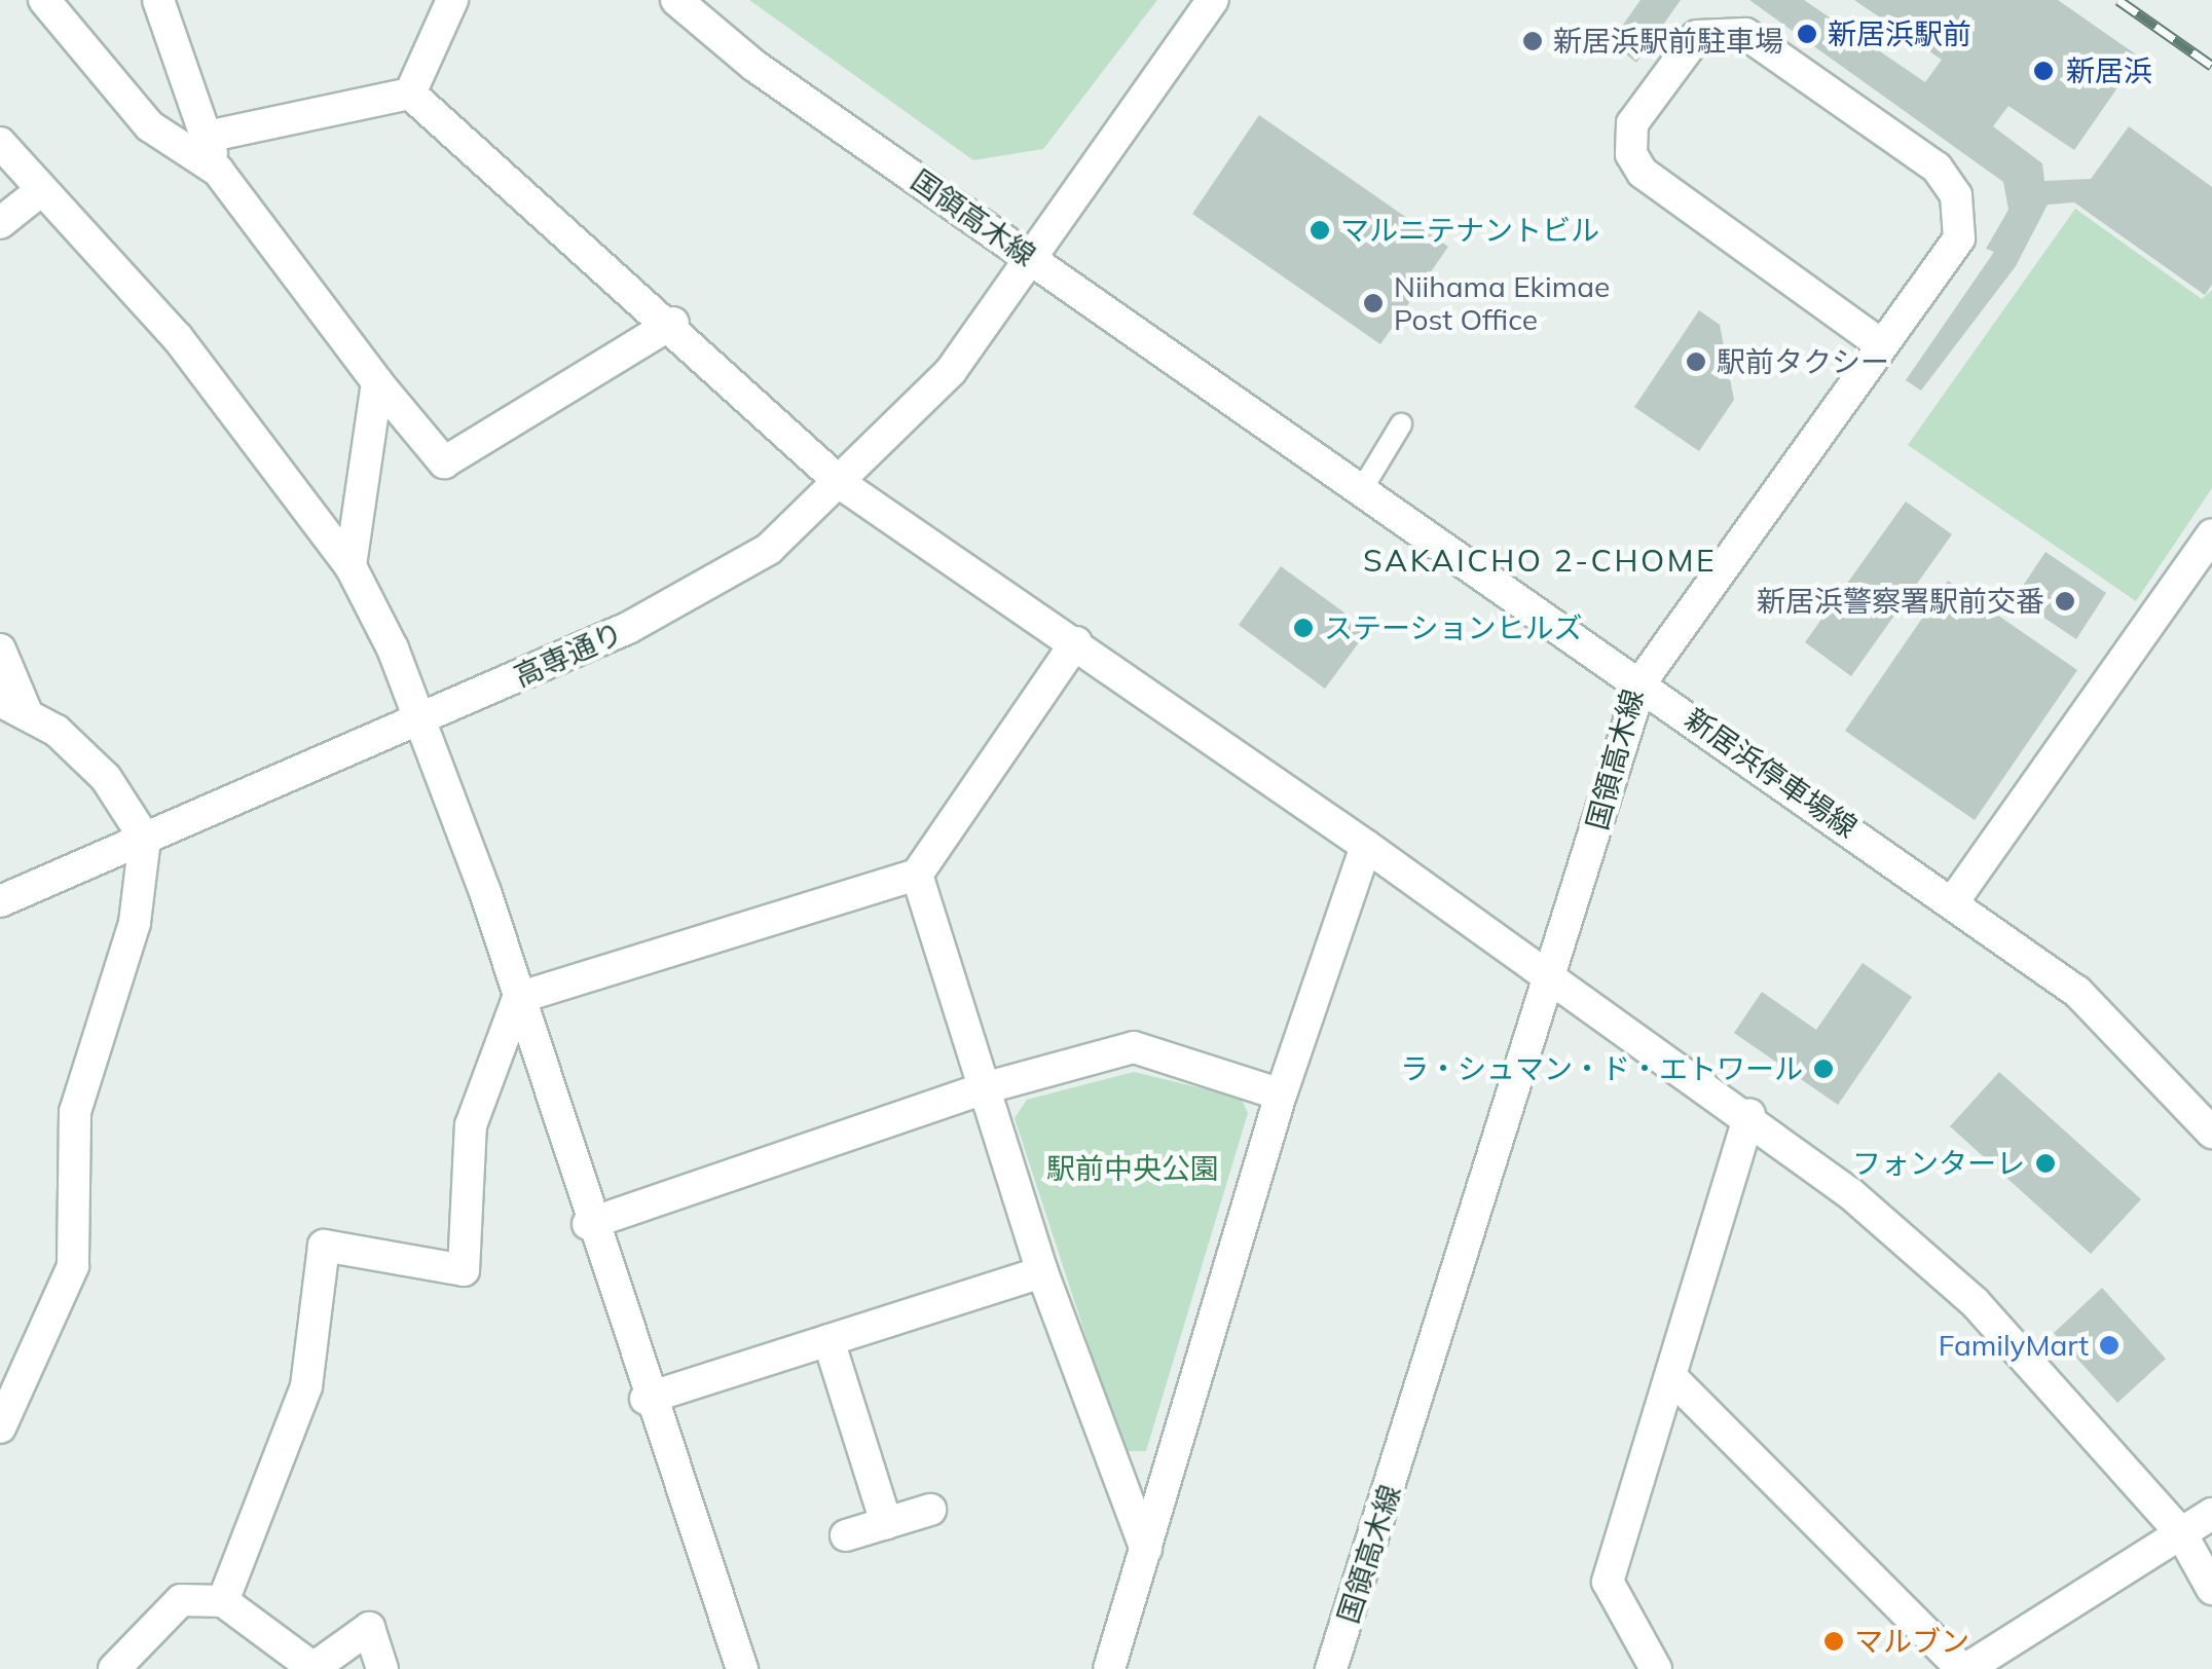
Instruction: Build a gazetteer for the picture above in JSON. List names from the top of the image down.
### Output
{
  "streets": {
    "street": ["国領高木線", "高専通り", "新居浜停車場線"]
  },
  "crossings": [
    ["国領高木線", "高専通り"],
    ["国領高木線", "新居浜停車場線"]
  ],
  "districts": ["SAKAICHO 2-CHOME"],
  "parks": ["駅前中央公園"],
  "places": [
    "新居浜駅前",
    "新居浜駅前駐車場",
    "新居浜",
    "マルニテナントビル",
    "Niihama Ekimae Post Office",
    "駅前タクシー",
    "新居浜警察署駅前交番",
    "ステーションヒルズ",
    "ラ・シュマン・ド・エトワール",
    "フォンターレ",
    "FamilyMart",
    "マルブン"
  ]
}
